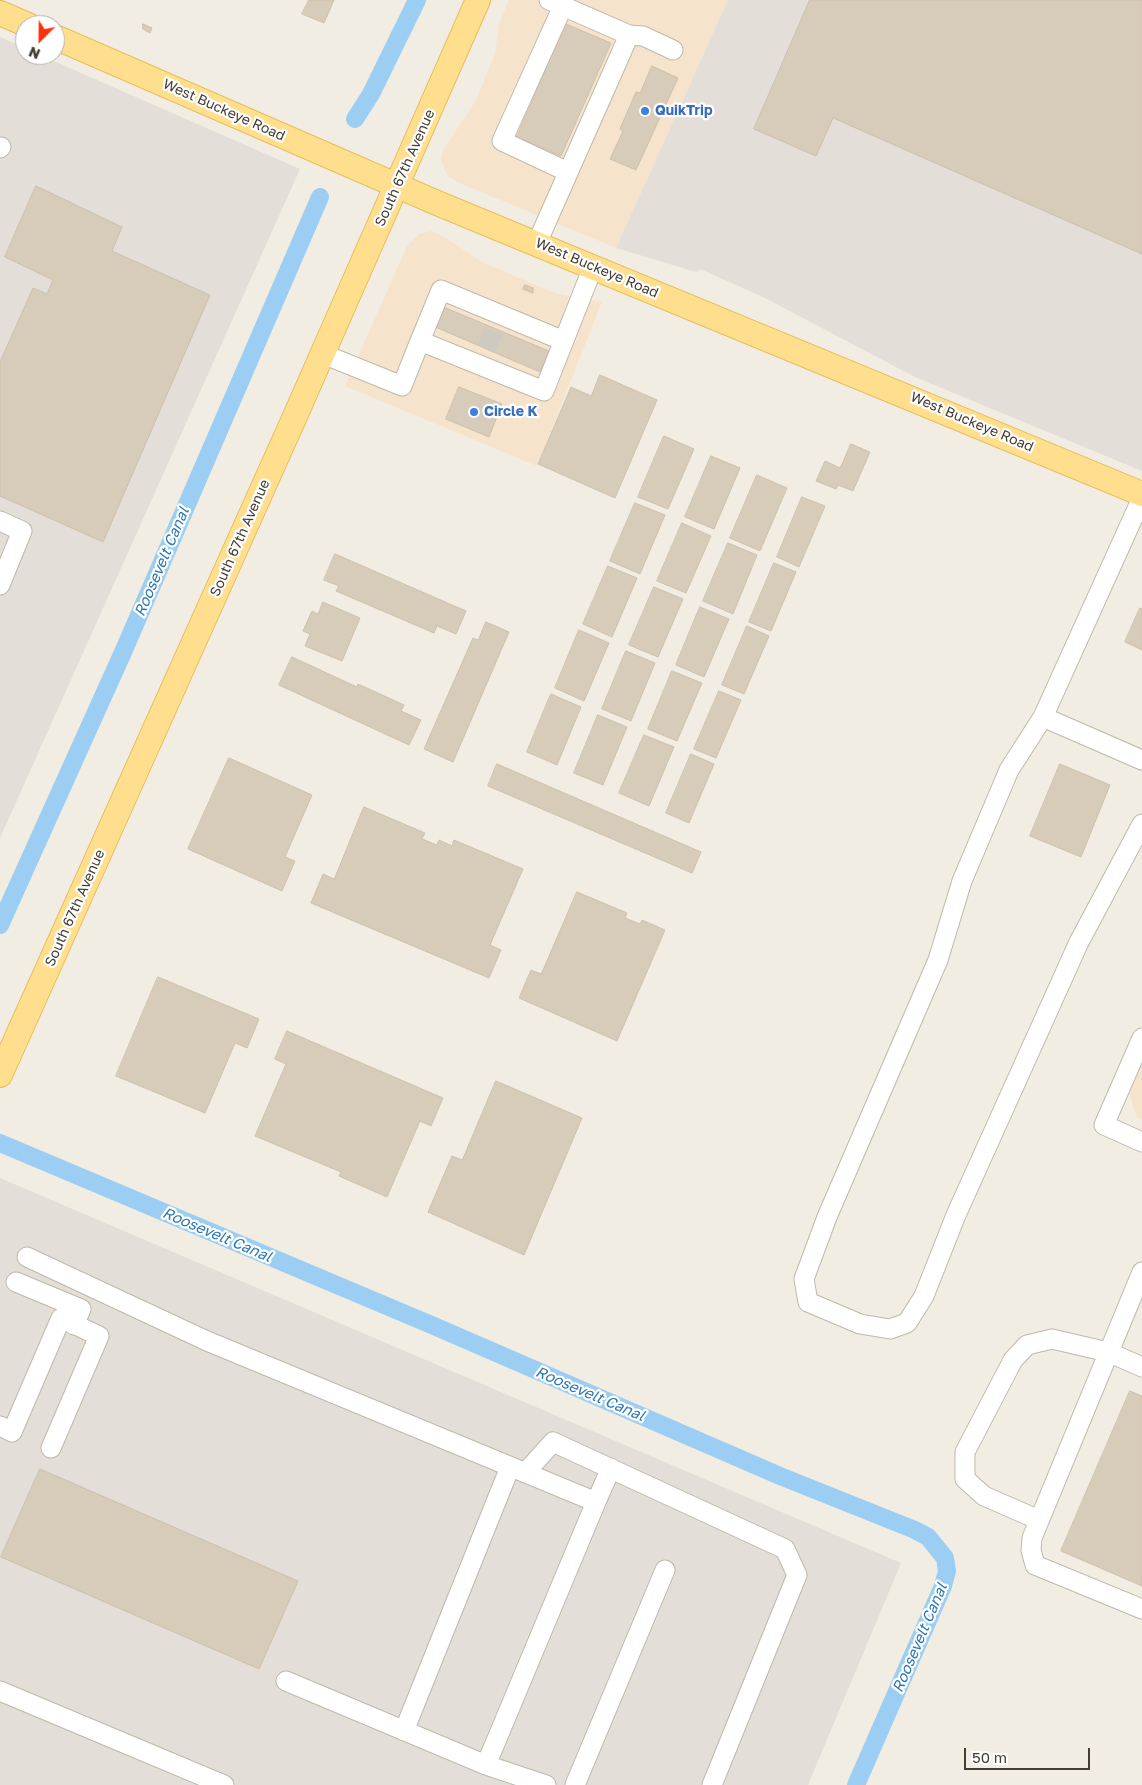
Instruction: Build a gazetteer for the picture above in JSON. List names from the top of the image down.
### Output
{
  "streets": {
    "main road": ["West Buckeye Road", "South 67th Avenue"]
  },
  "crossings": [
    ["West Buckeye Road", "South 67th Avenue"]
  ],
  "water": ["Roosevelt Canal"],
  "places": ["QuikTrip", "Circle K"],
  "scale_bar": "50 m",
  "north": "bottom left"
}
